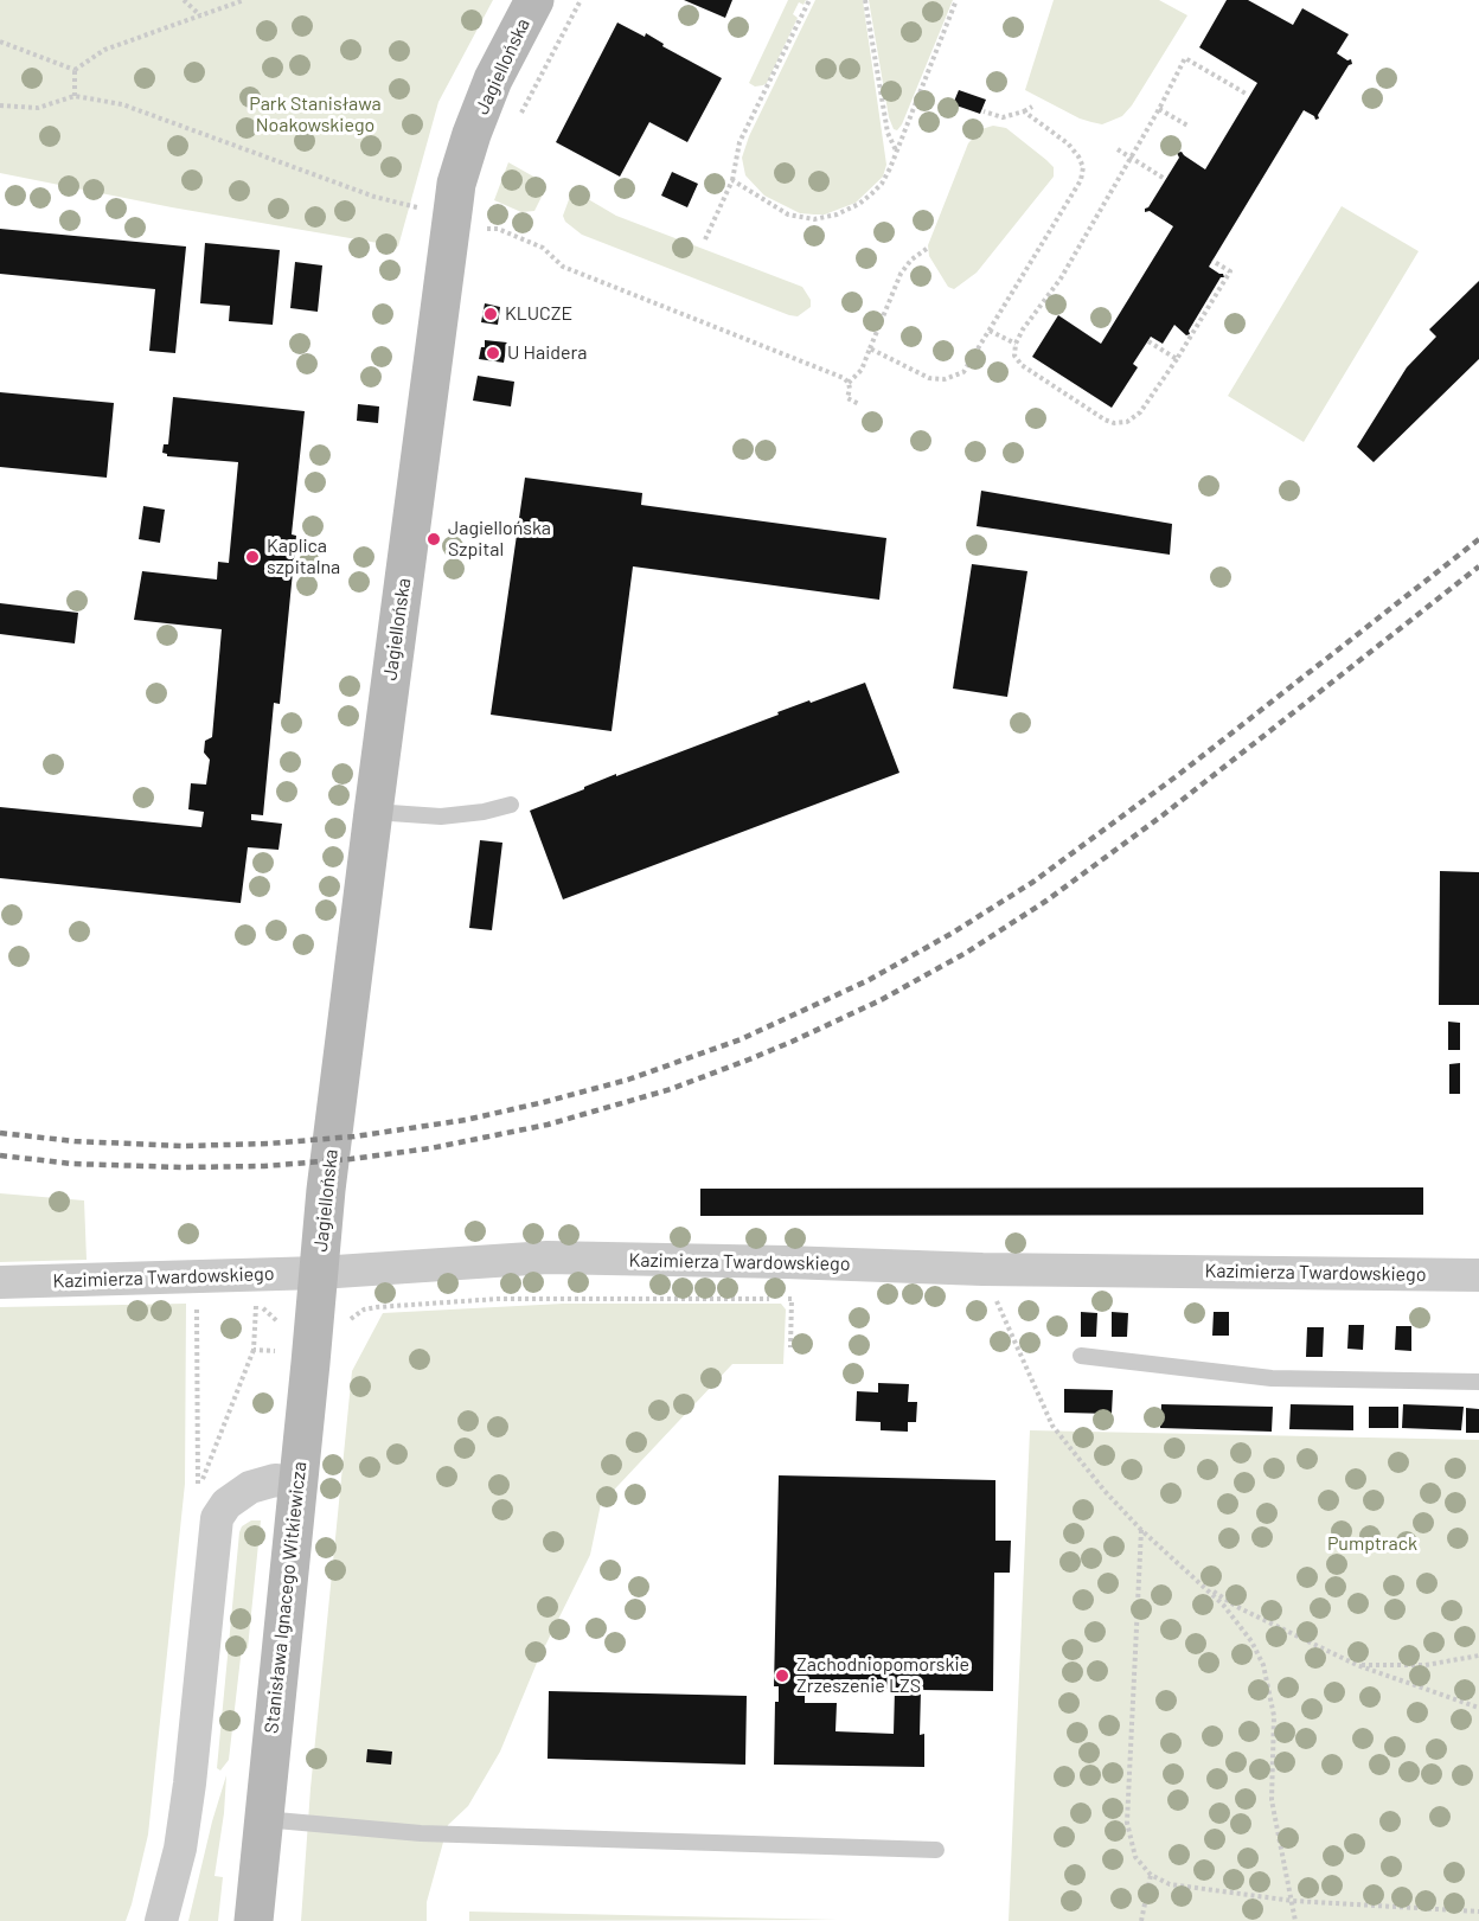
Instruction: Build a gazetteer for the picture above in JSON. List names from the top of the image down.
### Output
{
  "streets": {
    "street": ["Jagiellońska", "Kazimierza Twardowskiego", "Stanisława Ignacego Witkiewicza"]
  },
  "crossings": [
    ["Jagiellońska", "Kazimierza Twardowskiego"],
    ["Jagiellońska", "Stanisława Ignacego Witkiewicza"],
    ["Kazimierza Twardowskiego", "Stanisława Ignacego Witkiewicza"]
  ],
  "parks": ["Park Stanisława Noakowskiego", "Pumptrack"],
  "places": [
    "KLUCZE",
    "U Haidera",
    "Jagiellońska Szpital",
    "Kaplica szpitalna",
    "Zachodniopomorskie Zrzeszenie LZS"
  ]
}
